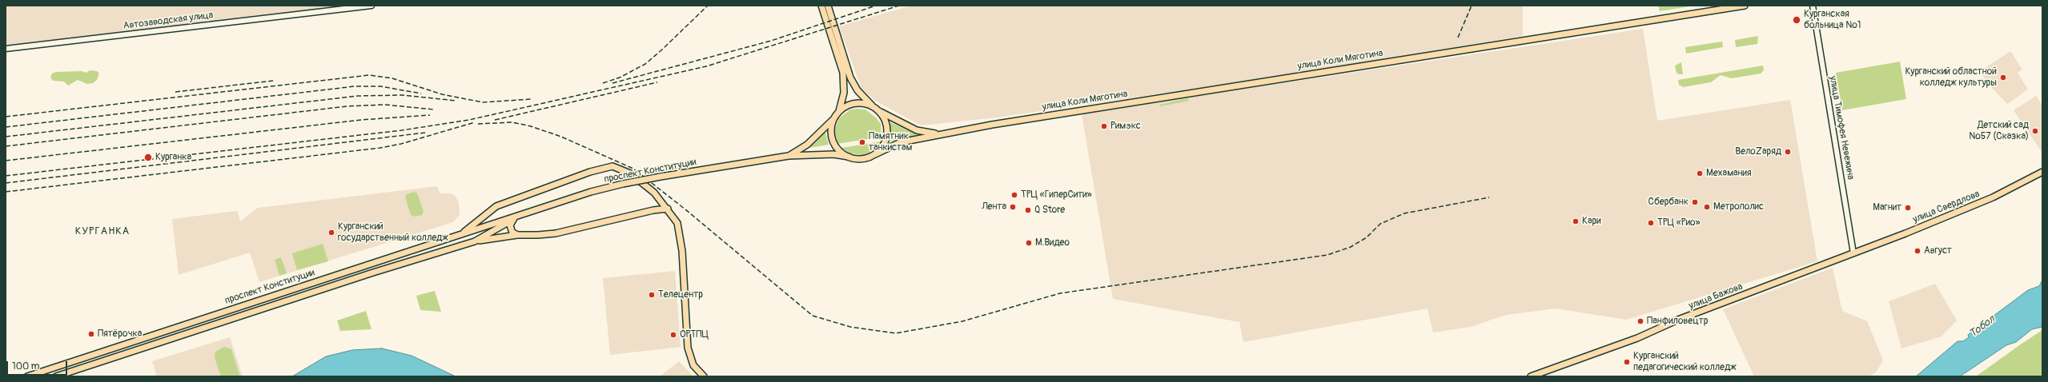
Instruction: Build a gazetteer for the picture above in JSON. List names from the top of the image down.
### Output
{
  "streets": {
    "main road": [
      "улица Коли Мяготина",
      "проспект Конституции",
      "улица Свердлова",
      "улица Бажова"
    ],
    "street": ["Автозаводская улица", "улица Тимофея Невежина"]
  },
  "crossings": [
    ["улица Коли Мяготина", "проспект Конституции"],
    ["улица Тимофея Невежина", "улица Свердлова"],
    ["улица Тимофея Невежина", "улица Бажова"],
    ["улица Свердлова", "улица Бажова"]
  ],
  "districts": ["КУРГАНКА"],
  "water": ["Тобол"],
  "places": [
    "Курганская больница №1",
    "Курганский областной колледж культуры",
    "Римэкс",
    "Детский сад №57 (Сказка)",
    "Памятник танкистам",
    "ВелоZаряд",
    "Курганка",
    "Мехамания",
    "ТРЦ «ГиперСити»",
    "Сбербанк",
    "Лента",
    "Метрополис",
    "Магнит",
    "Q Store",
    "Кари",
    "ТРЦ «Рио»",
    "Курганский государственный колледж",
    "М.Видео",
    "Август",
    "Телецентр",
    "Панфиловецтр",
    "Пятёрочка",
    "ОРТПЦ",
    "Курганский педагогический колледж"
  ],
  "scale_bar": "100 m"
}
